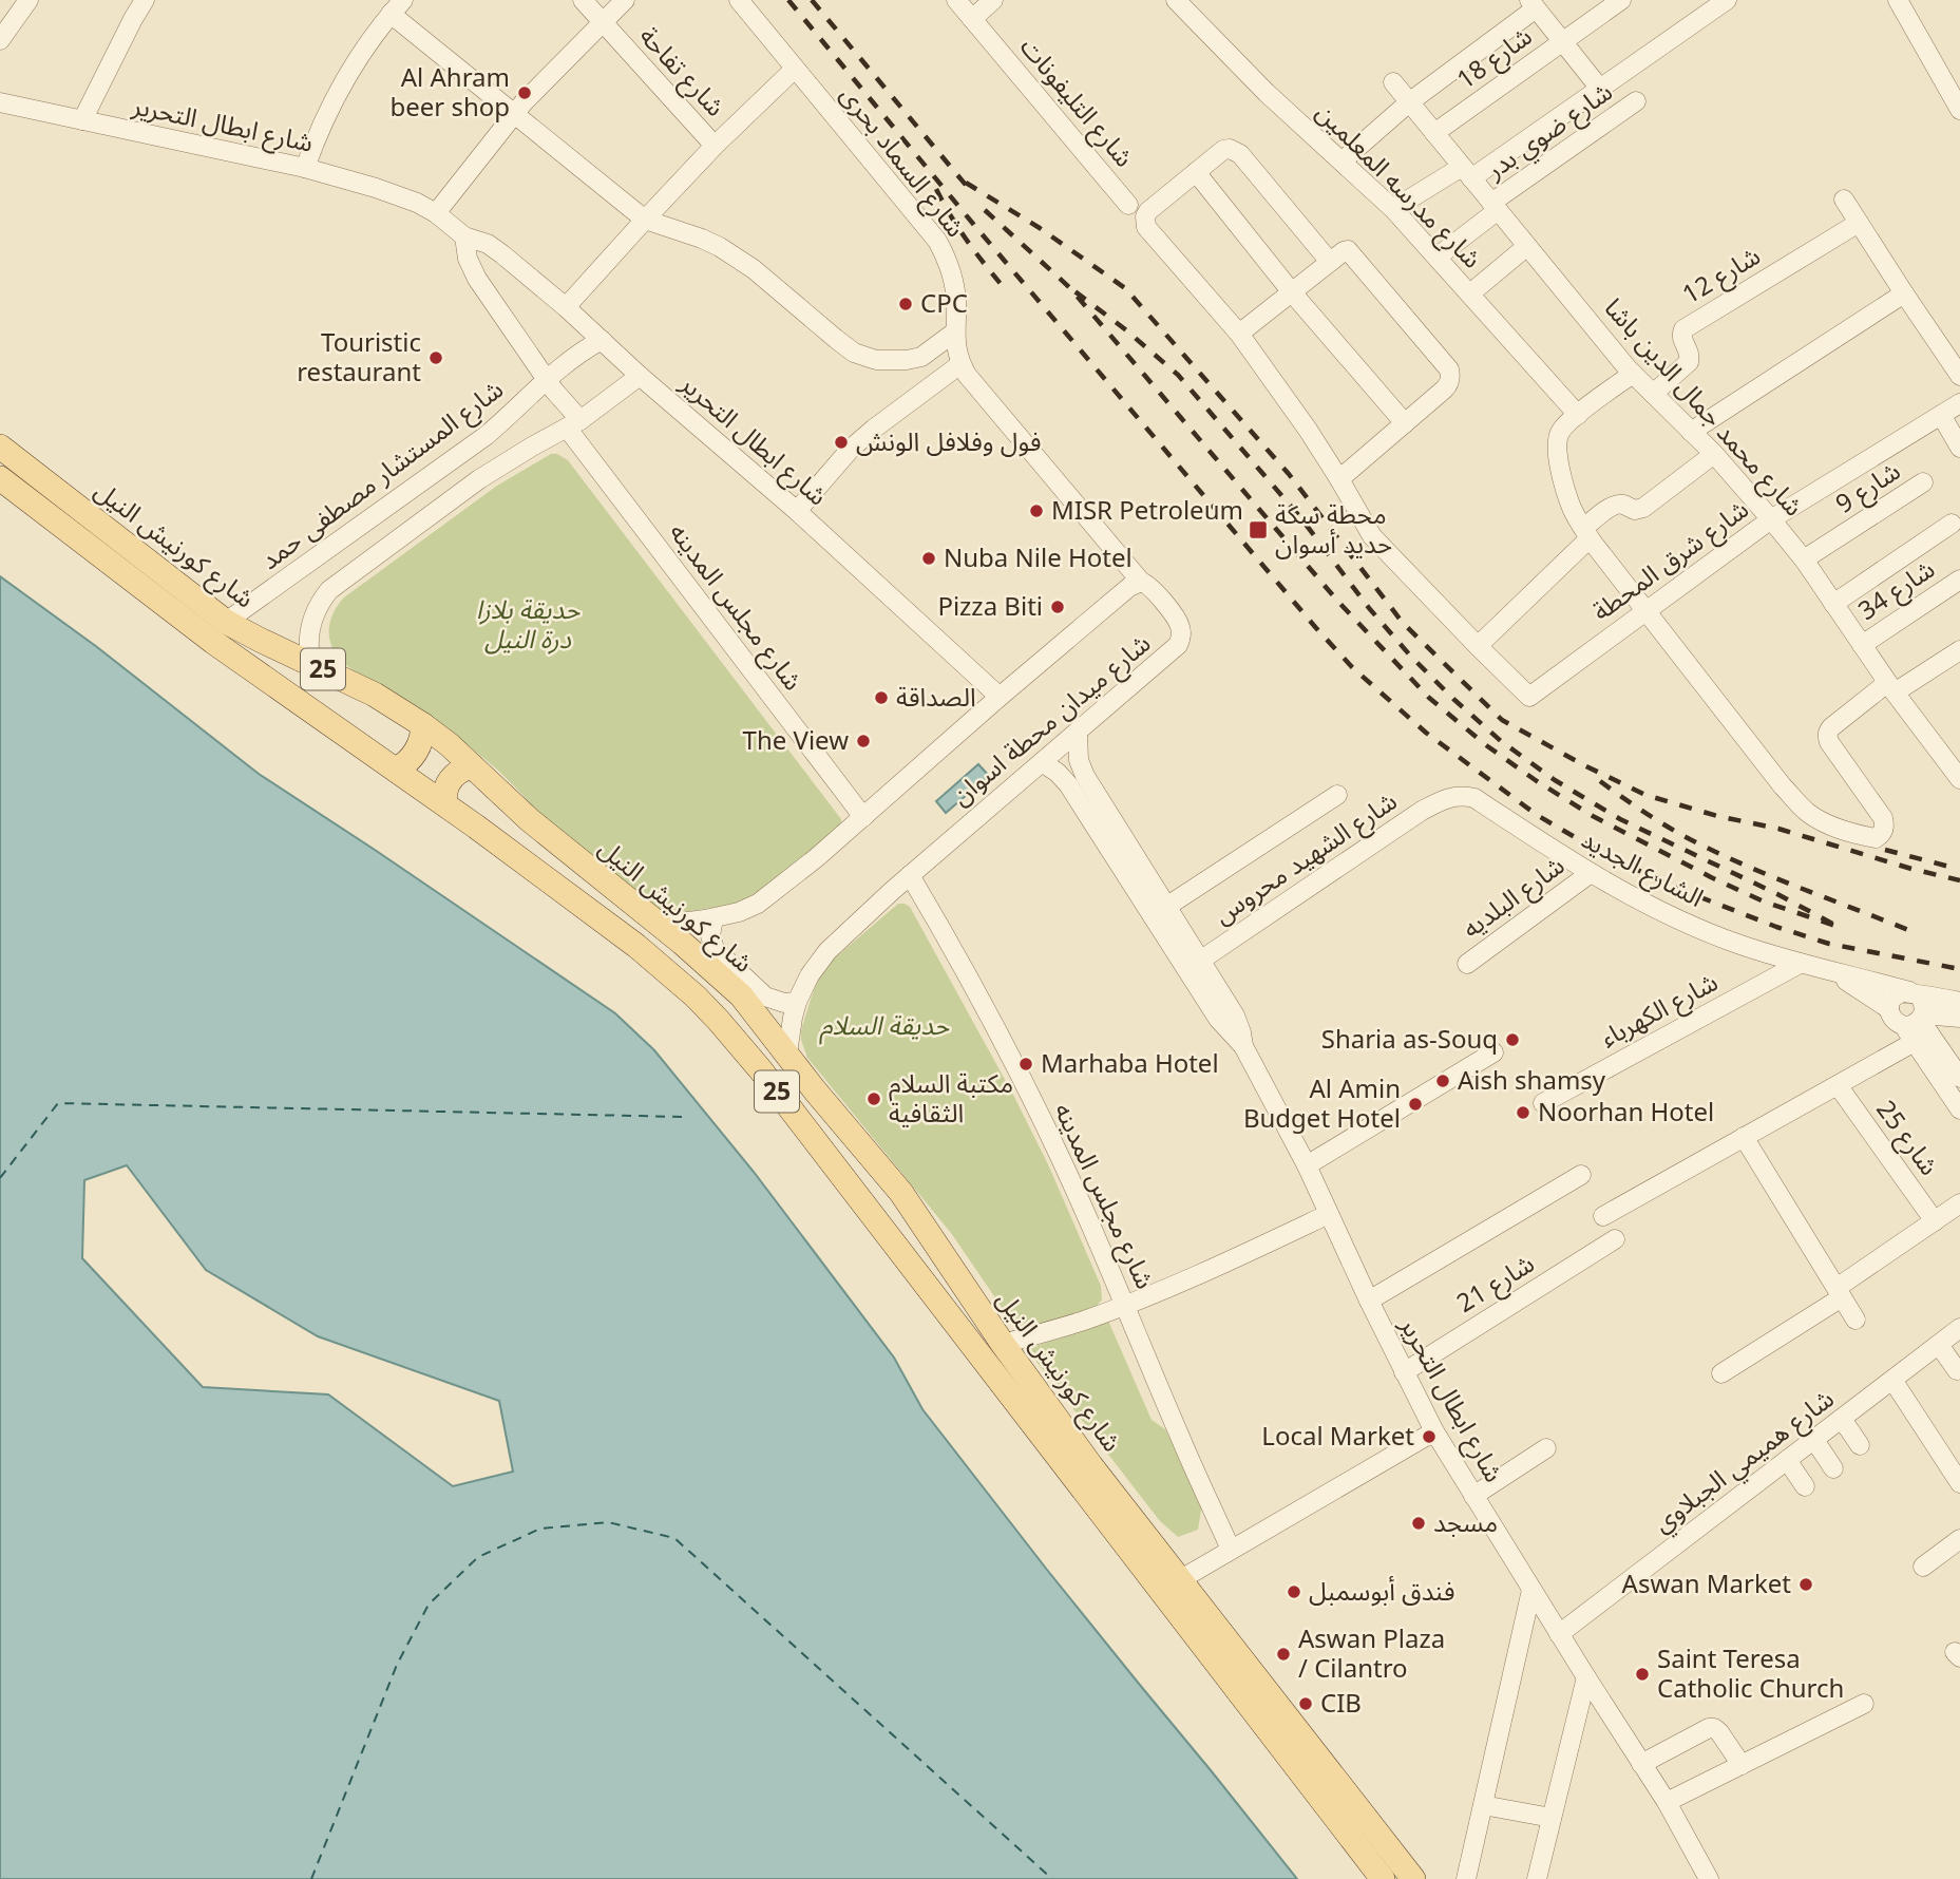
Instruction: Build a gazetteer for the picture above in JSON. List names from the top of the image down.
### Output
{
  "streets": {
    "main road": ["شارع كورنيش النيل", "25"],
    "street": [
      "شارع 18",
      "شارع تفاحة",
      "شارع التليفونات",
      "شارع ابطال التحرير",
      "شارع ضوي بدر",
      "شارع السماد بحرى",
      "شارع مدرسه المعلمين",
      "شارع 12",
      "شارع محمد جمال الدين باشا",
      "شارع المستشار مصطفى حمد",
      "شارع 9",
      "شارع شرق المحطة",
      "شارع 34",
      "شارع مجلس المدينه",
      "شارع ميدان محطة اسوان",
      "شارع الشهيد محروس",
      "الشارع الجديد",
      "شارع البلديه",
      "شارع الكهرباء",
      "شارع 25",
      "شارع 21",
      "شارع هميمي الجبلاوي"
    ]
  },
  "crossings": [
    ["شارع 18", "شارع محمد جمال الدين باشا"],
    ["شارع ابطال التحرير", "شارع المستشار مصطفى حمد"],
    ["شارع ابطال التحرير", "شارع ميدان محطة اسوان"],
    ["شارع ابطال التحرير", "شارع الشهيد محروس"],
    ["شارع ابطال التحرير", "شارع 21"],
    ["شارع ابطال التحرير", "شارع هميمي الجبلاوي"],
    ["شارع ضوي بدر", "شارع مدرسه المعلمين"],
    ["شارع ضوي بدر", "شارع محمد جمال الدين باشا"],
    ["شارع السماد بحرى", "شارع ميدان محطة اسوان"],
    ["شارع 12", "شارع محمد جمال الدين باشا"],
    ["شارع محمد جمال الدين باشا", "شارع 9"],
    ["شارع محمد جمال الدين باشا", "شارع شرق المحطة"],
    ["شارع محمد جمال الدين باشا", "شارع 34"],
    ["شارع المستشار مصطفى حمد", "شارع كورنيش النيل"],
    ["شارع كورنيش النيل", "شارع ميدان محطة اسوان"],
    ["شارع مجلس المدينه", "شارع ميدان محطة اسوان"],
    ["شارع الشهيد محروس", "الشارع الجديد"],
    ["الشارع الجديد", "شارع البلديه"],
    ["الشارع الجديد", "شارع الكهرباء"]
  ],
  "parks": ["حديقة بلازا درة النيل", "حديقة السلام"],
  "places": {
    "other": [
      "Al Ahram beer shop",
      "CPC",
      "Touristic restaurant",
      "فول وفلافل الونش",
      "MISR Petroleum",
      "Nuba Nile Hotel",
      "Pizza Biti",
      "الصداقة",
      "The View",
      "Sharia as-Souq",
      "Marhaba Hotel",
      "Aish shamsy",
      "مكتبة السلام الثقافية",
      "Al Amin Budget Hotel",
      "Noorhan Hotel",
      "Local Market",
      "مسجد",
      "Aswan Market",
      "فندق أبوسمبل",
      "Aswan Plaza / Cilantro",
      "Saint Teresa Catholic Church",
      "CIB"
    ],
    "transit": ["محطة سكة حديد أسوان"]
  }
}
